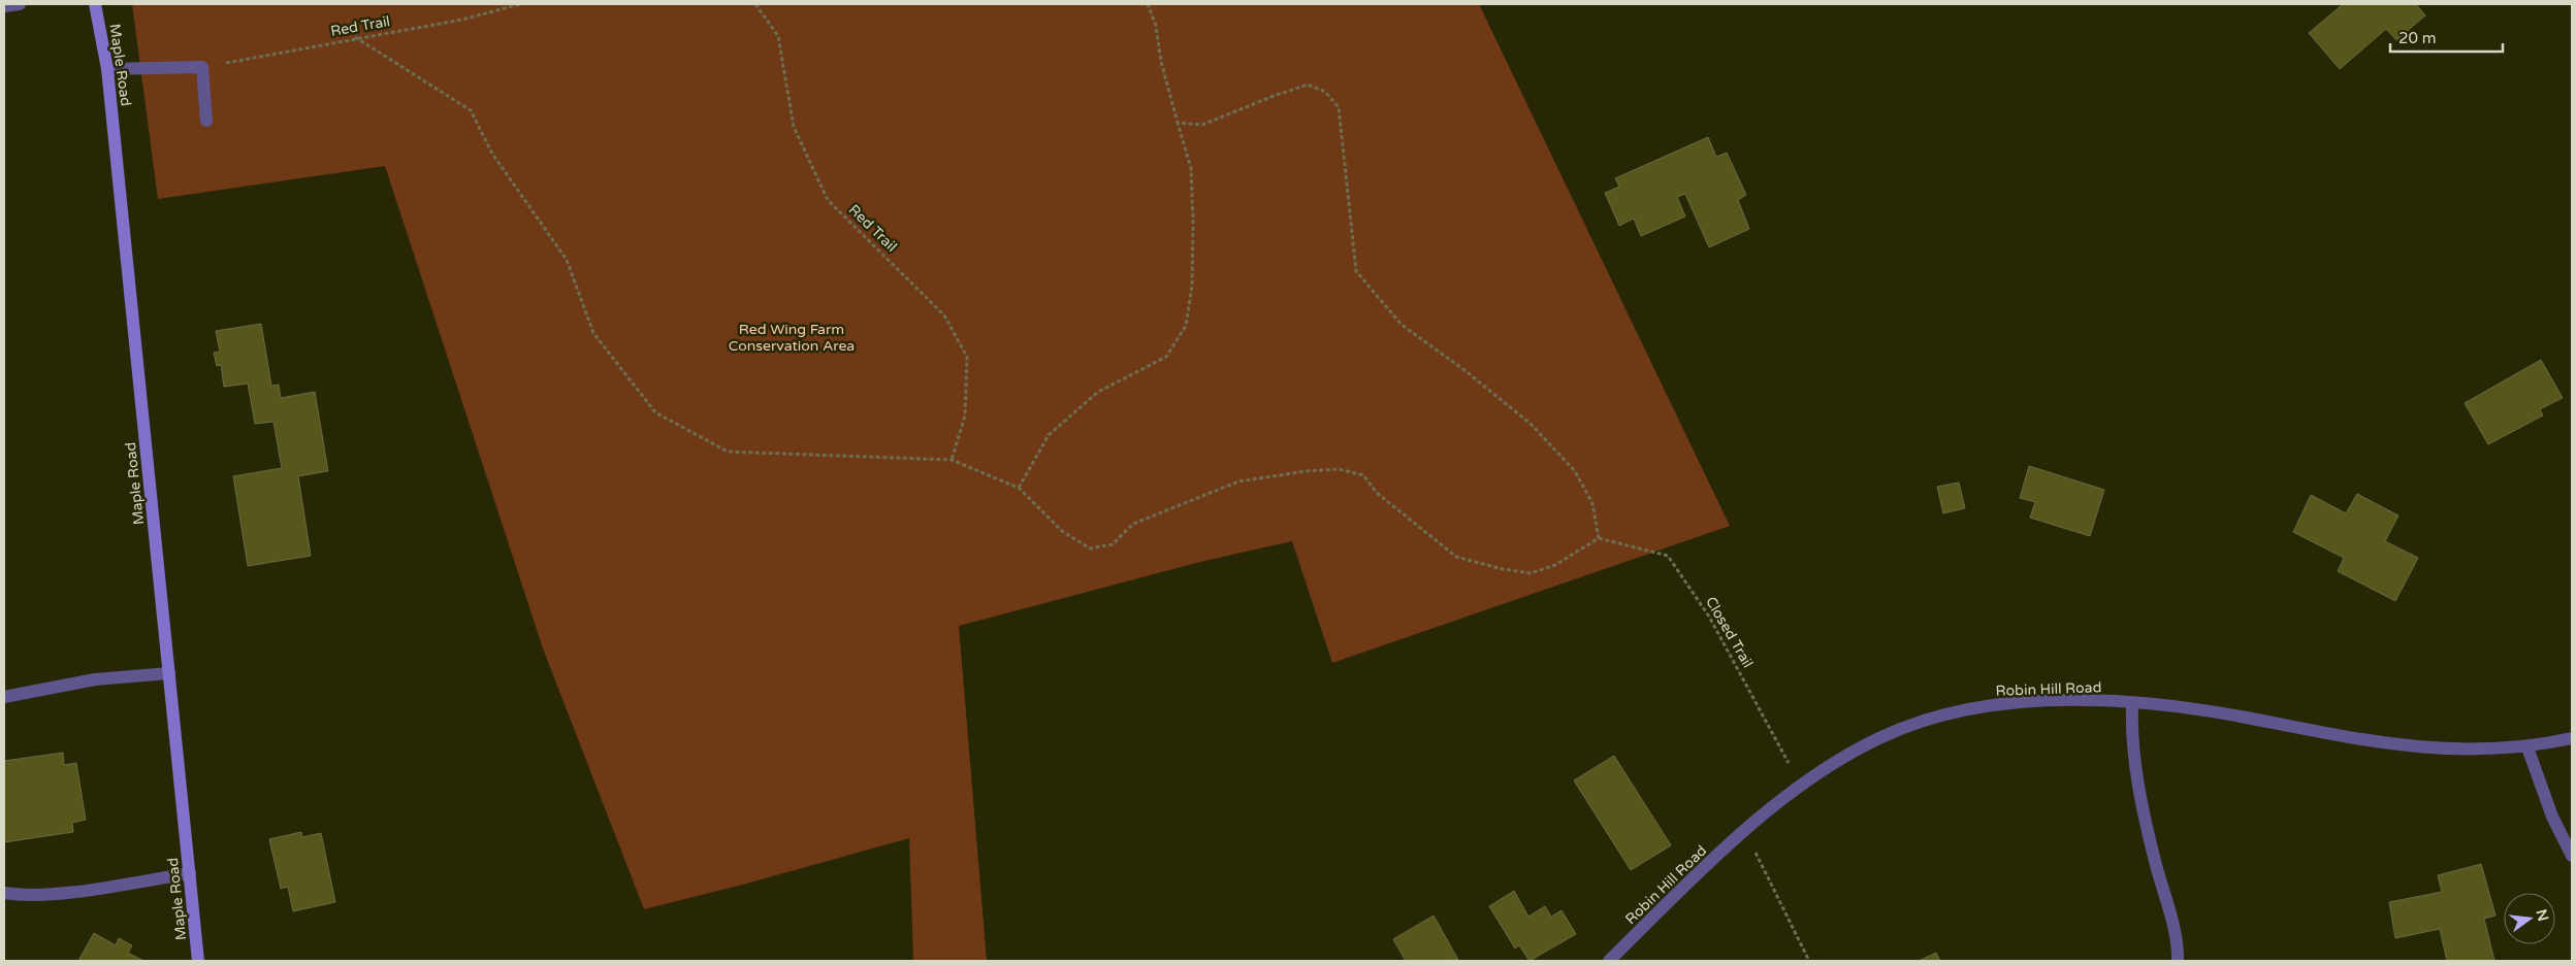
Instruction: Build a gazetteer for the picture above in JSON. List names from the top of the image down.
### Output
{
  "streets": {
    "main road": ["Maple Road"],
    "street": ["Robin Hill Road"],
    "path": ["Red Trail", "Closed Trail"]
  },
  "crossings": [
    ["Closed Trail", "Robin Hill Road"]
  ],
  "parks": ["Red Wing Farm Conservation Area"],
  "scale_bar": "20 m",
  "north": "right"
}
